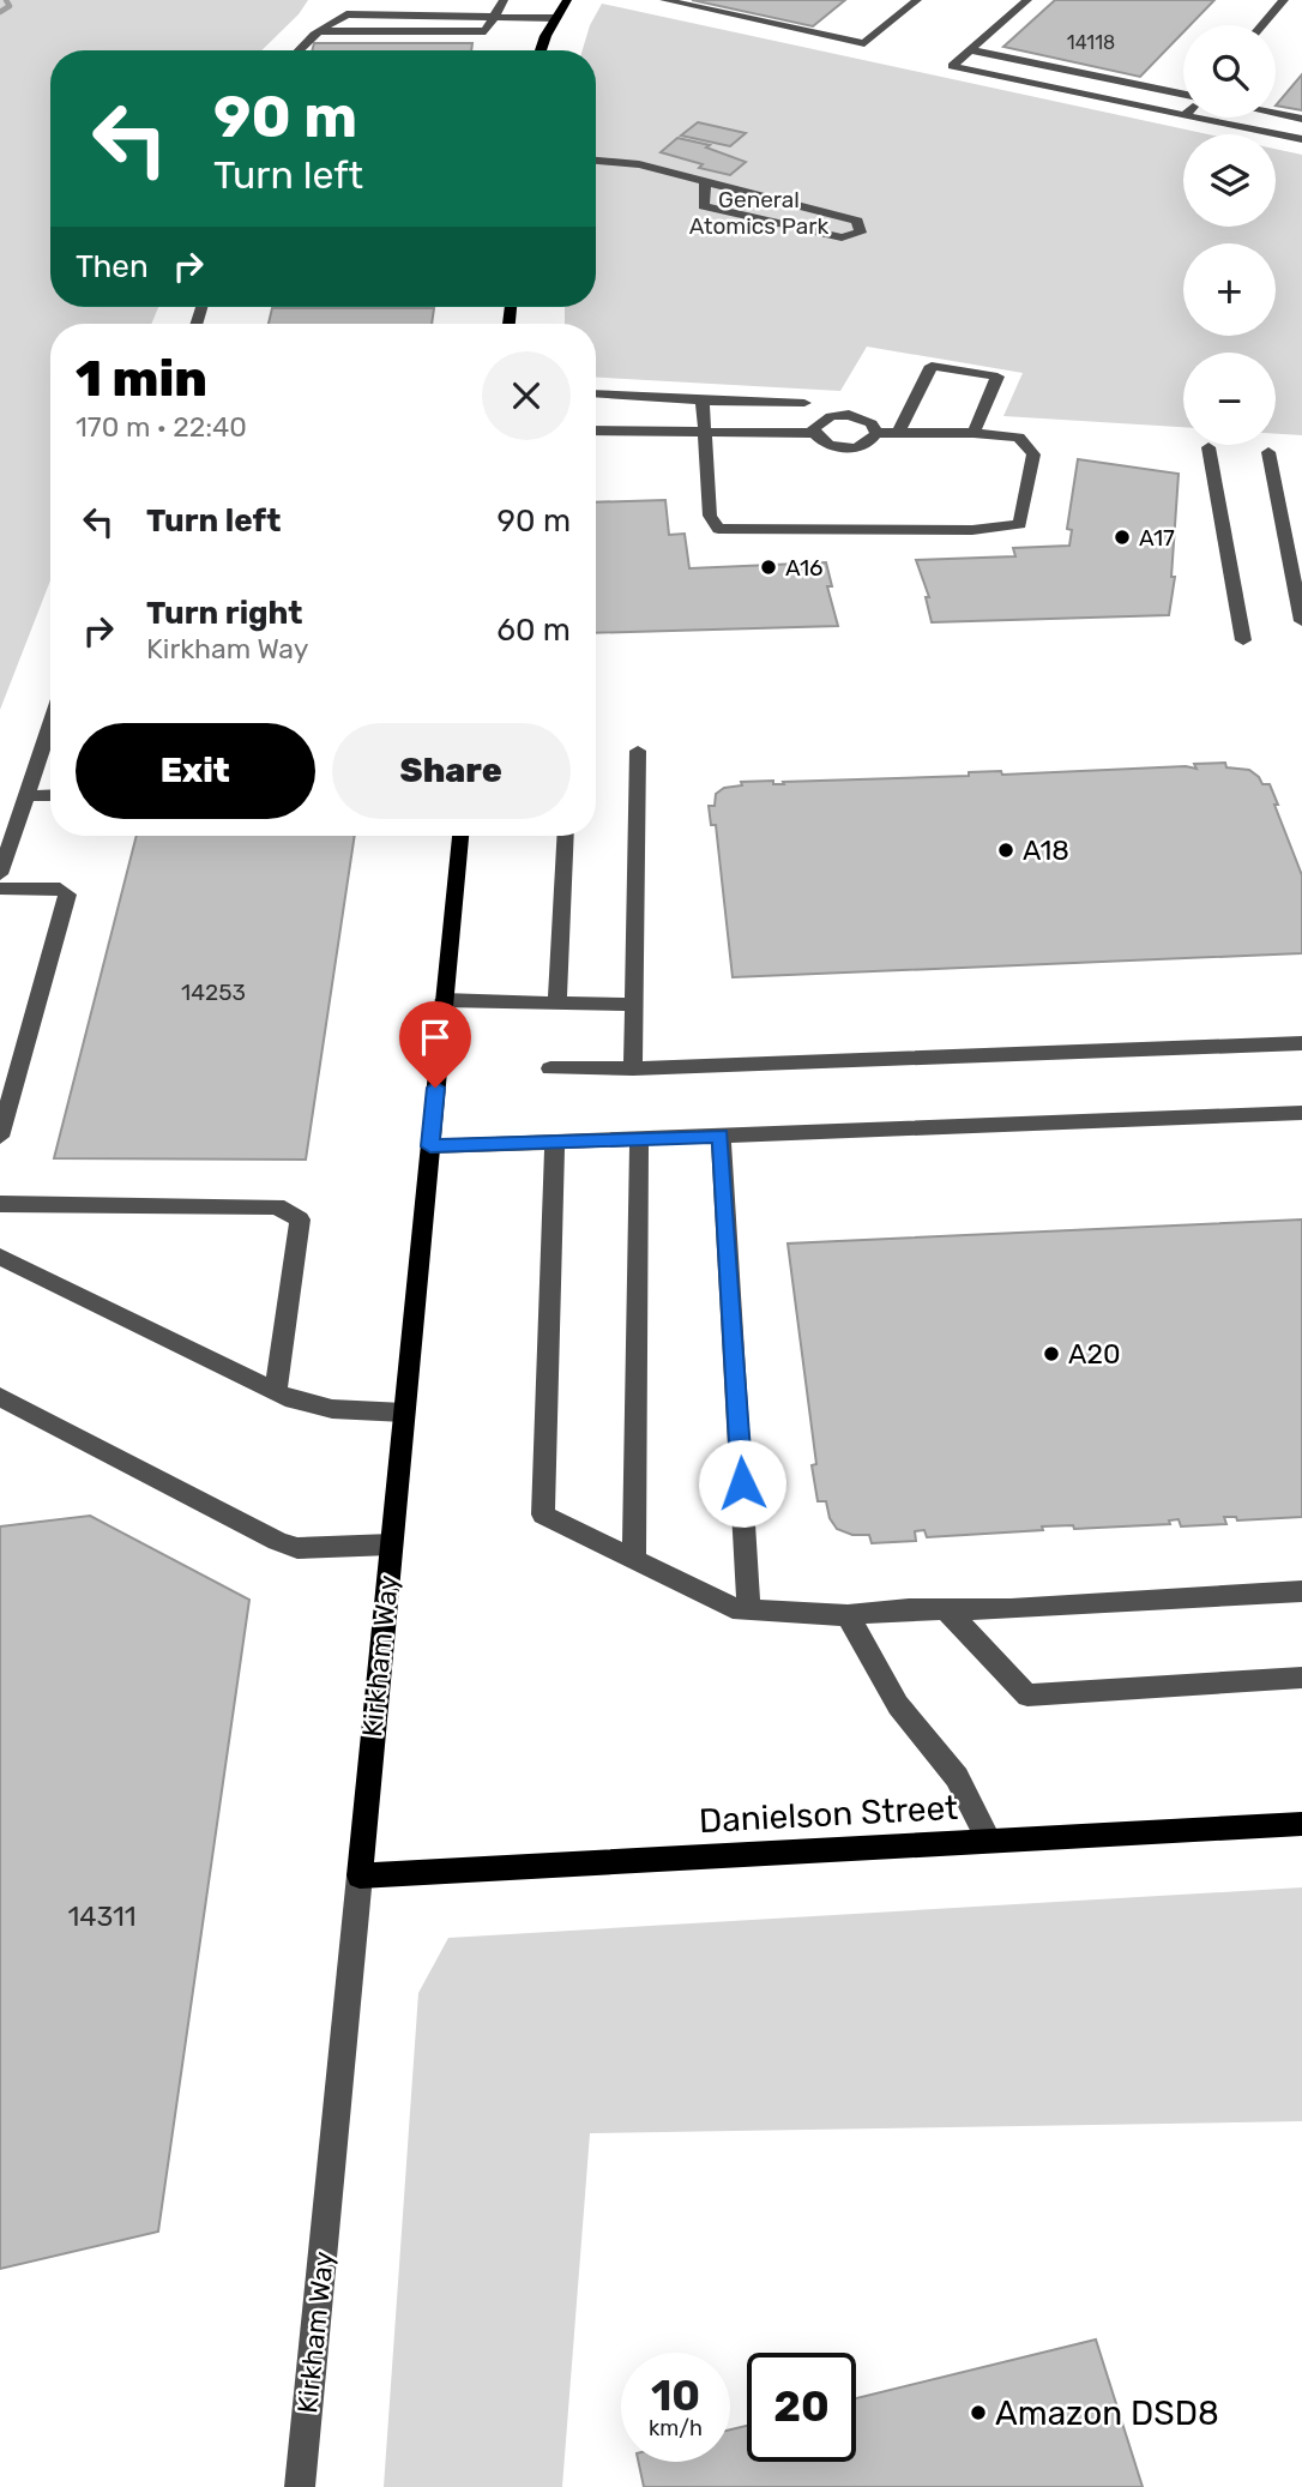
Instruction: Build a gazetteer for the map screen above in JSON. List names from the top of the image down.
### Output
{
  "streets": {
    "main road": ["Kirkham Way", "Danielson Street"]
  },
  "crossings": [
    ["Kirkham Way", "Danielson Street"]
  ],
  "parks": ["General Atomics Park"],
  "places": [
    "A17",
    "A16",
    "A18",
    "A20",
    "Amazon DSD8"
  ],
  "house_numbers": ["14118", "14253", "14311"],
  "page": {
    "map_buttons": ["+", "−"],
    "turn": ["90 m", "Turn left"],
    "then": "Then",
    "heading": ["1 min", "170 m · 22:40"],
    "list": [
      {
        "name": "Turn left",
        "value": "90 m"
      },
      {
        "name": "Turn right",
        "note": "Kirkham Way",
        "value": "60 m"
      }
    ],
    "buttons": ["Exit", "Share"],
    "speed": "10 km/h",
    "limit": "20"
  }
}
